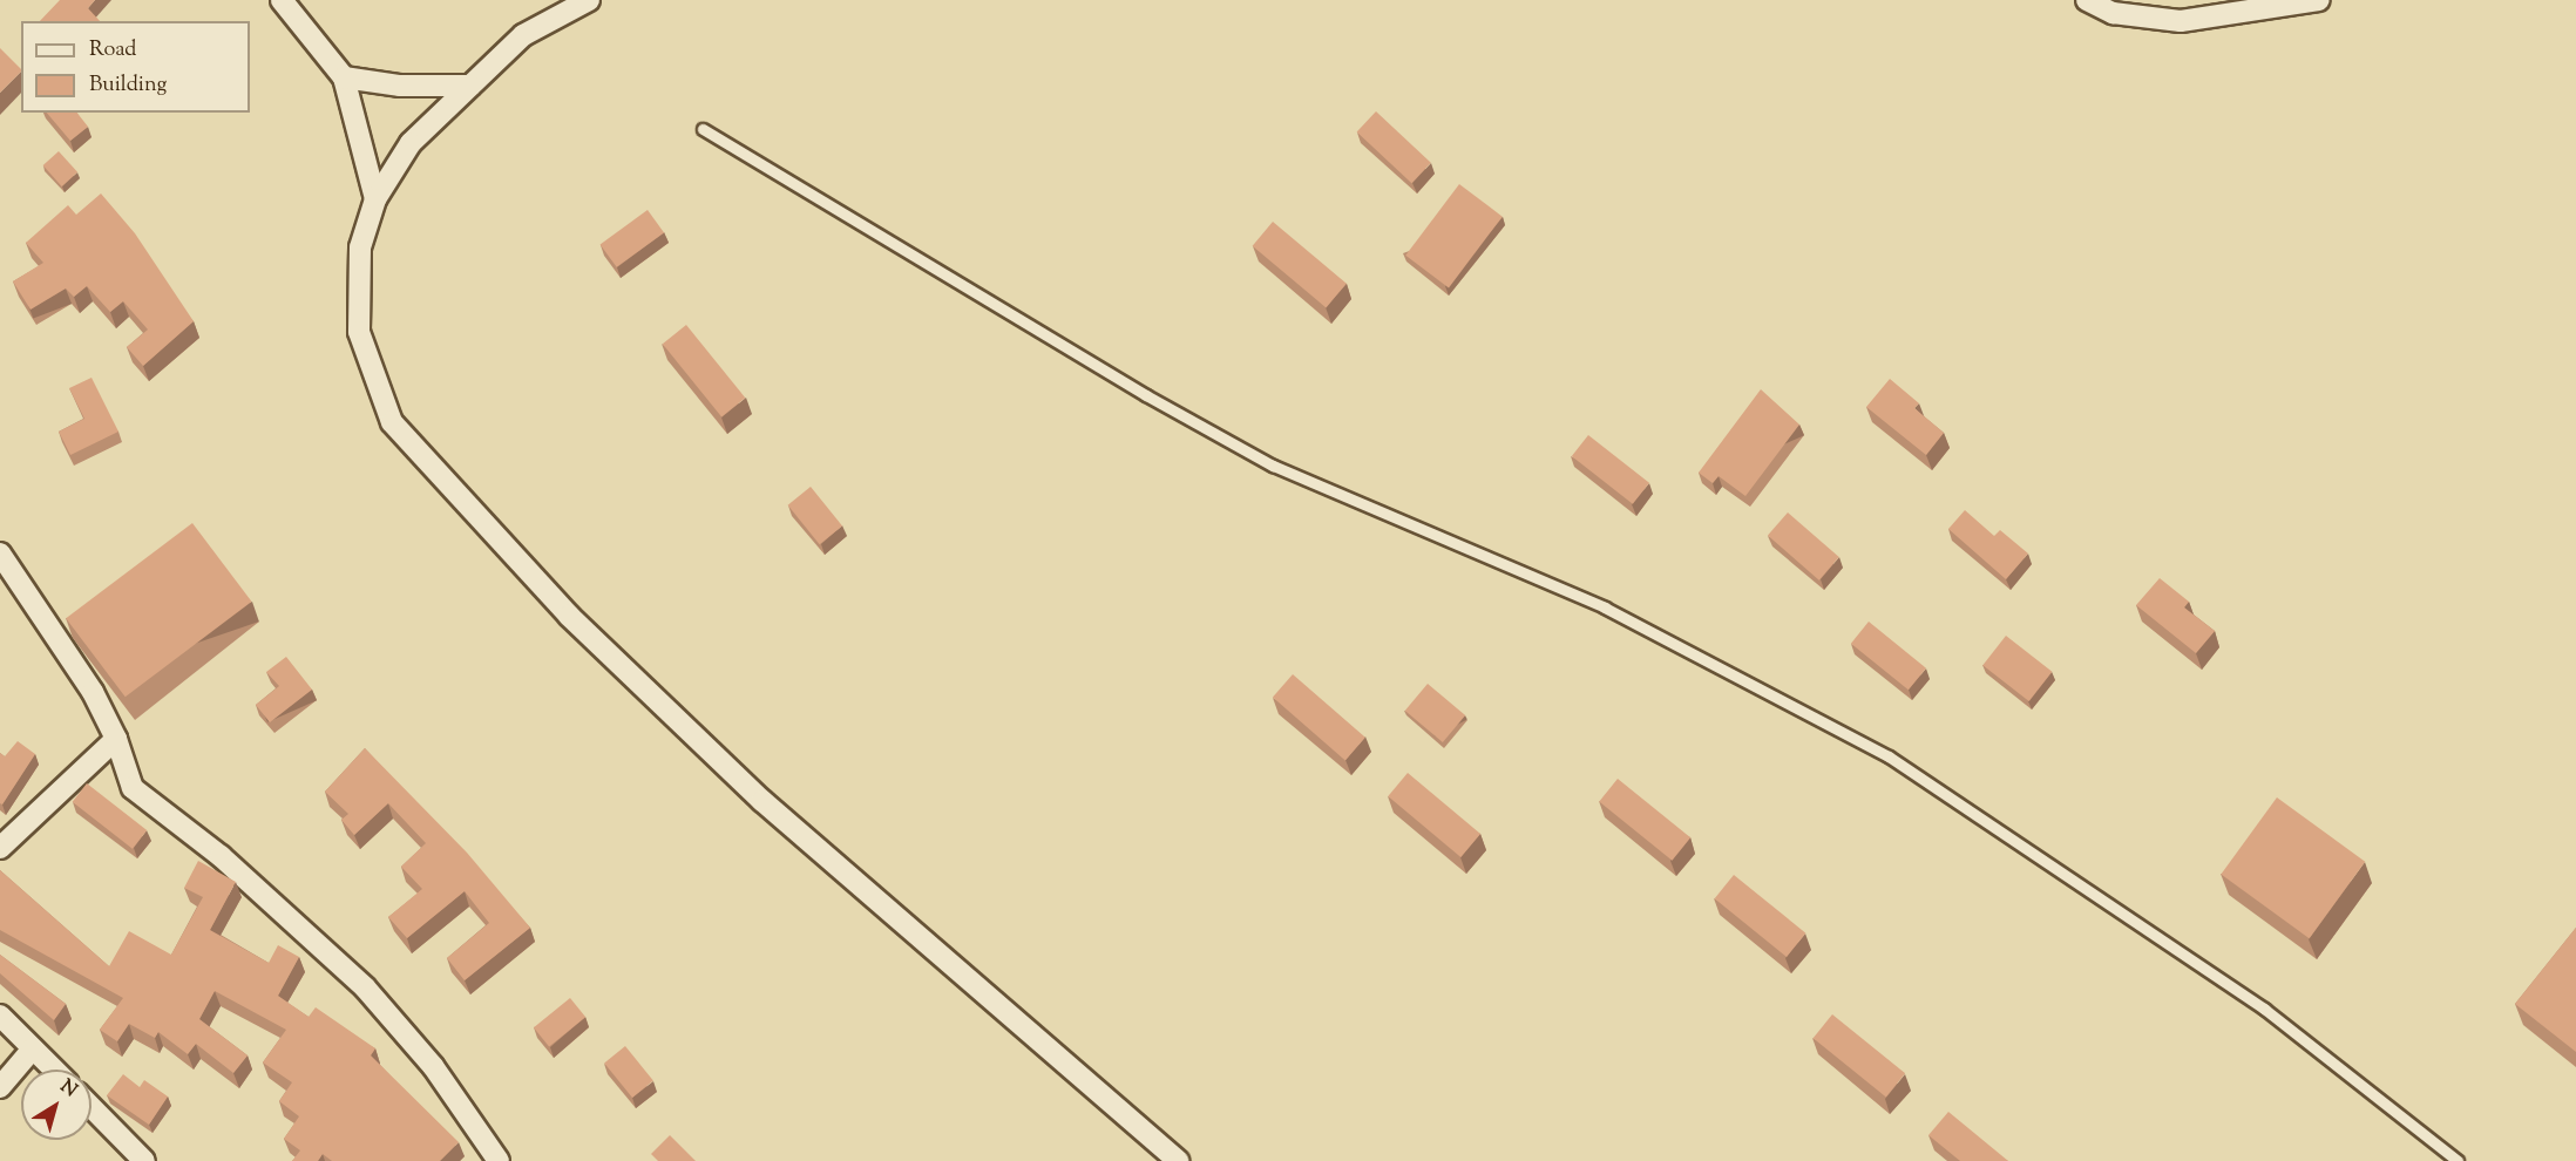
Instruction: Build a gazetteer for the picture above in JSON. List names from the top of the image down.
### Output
{
  "legend": ["Road", "Building"],
  "north": "top right"
}
